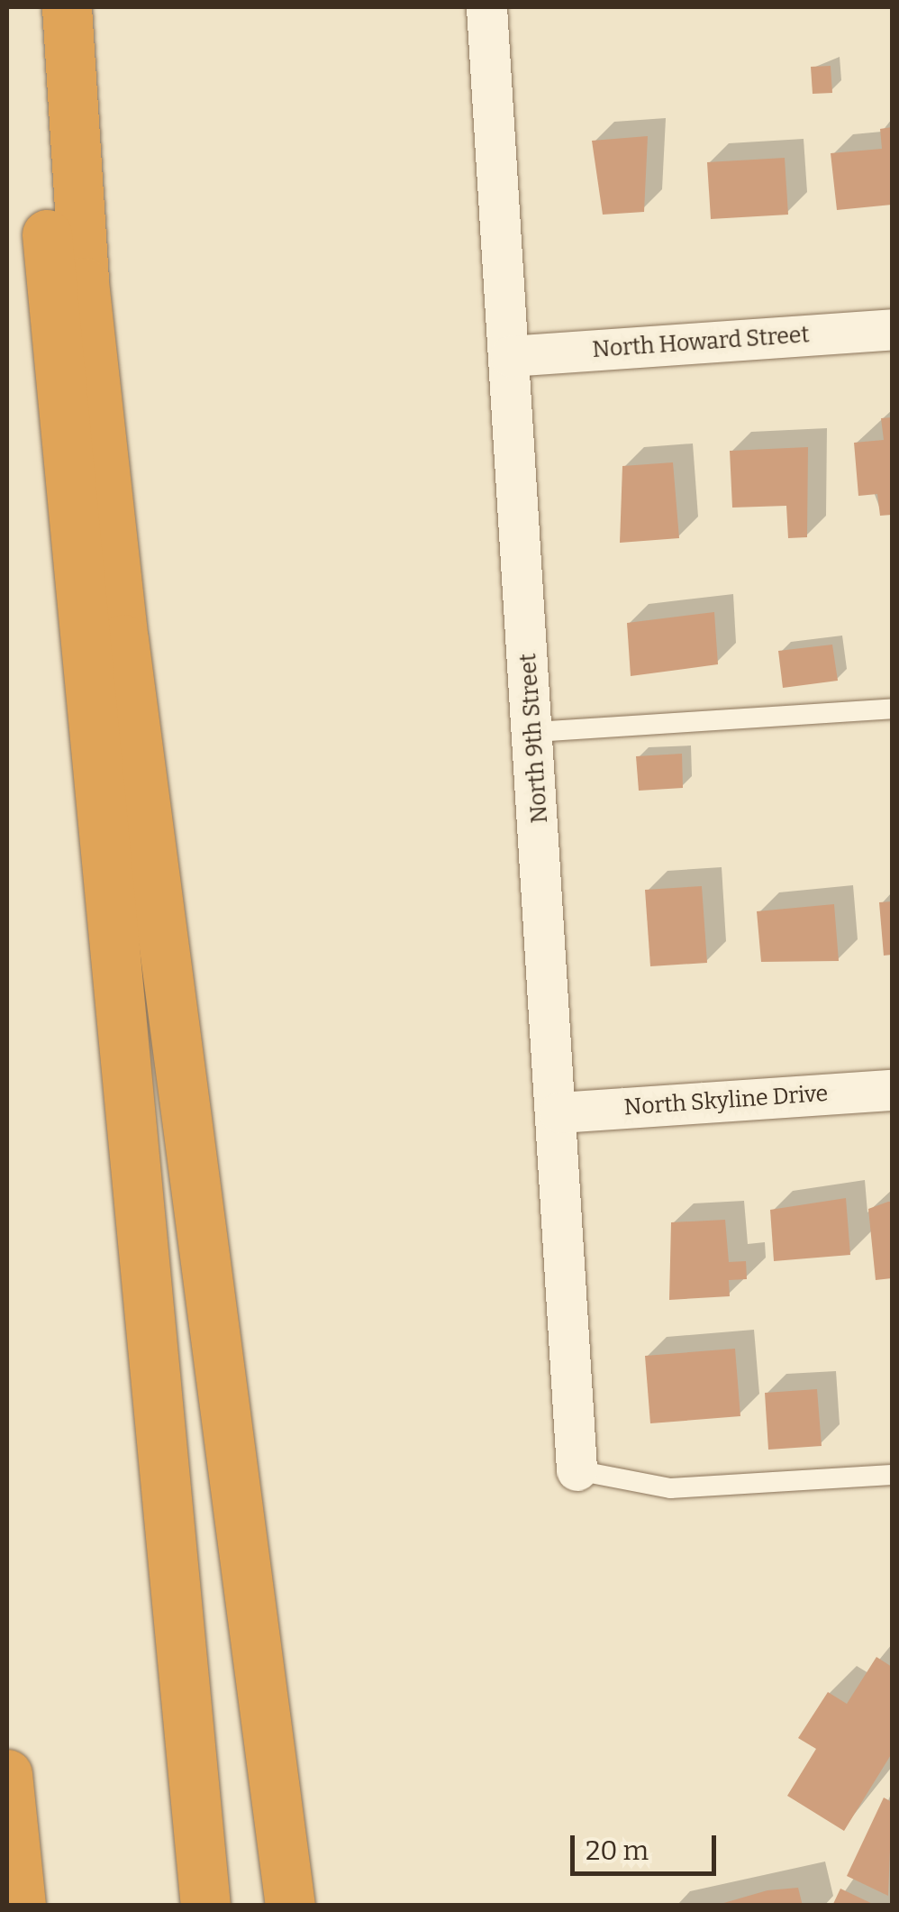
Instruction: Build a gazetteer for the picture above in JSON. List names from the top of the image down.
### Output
{
  "streets": {
    "street": ["North Howard Street", "North 9th Street", "North Skyline Drive"]
  },
  "crossings": [
    ["North Howard Street", "North 9th Street"],
    ["North 9th Street", "North Skyline Drive"]
  ],
  "scale_bar": "20 m"
}
